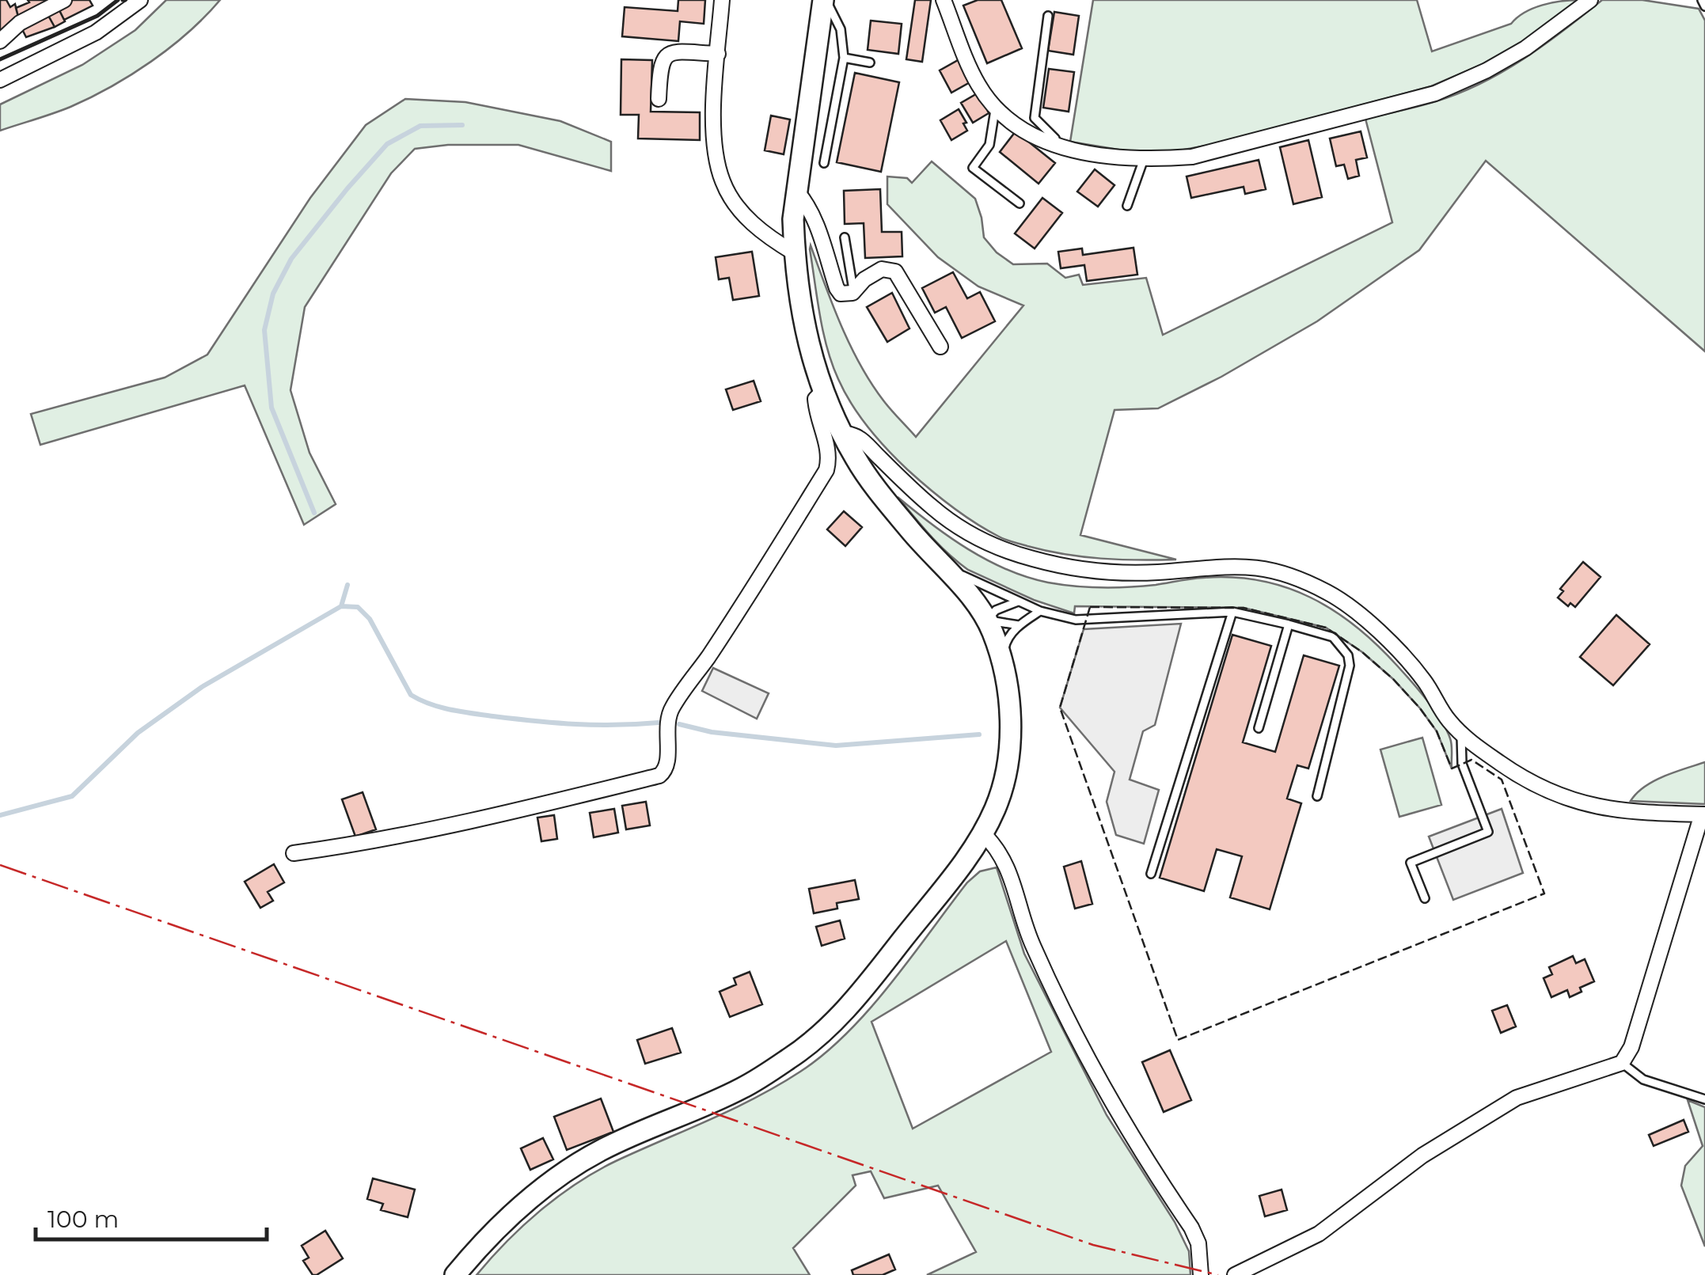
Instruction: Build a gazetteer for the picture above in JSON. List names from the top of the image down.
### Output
{
  "scale_bar": "100 m"
}
